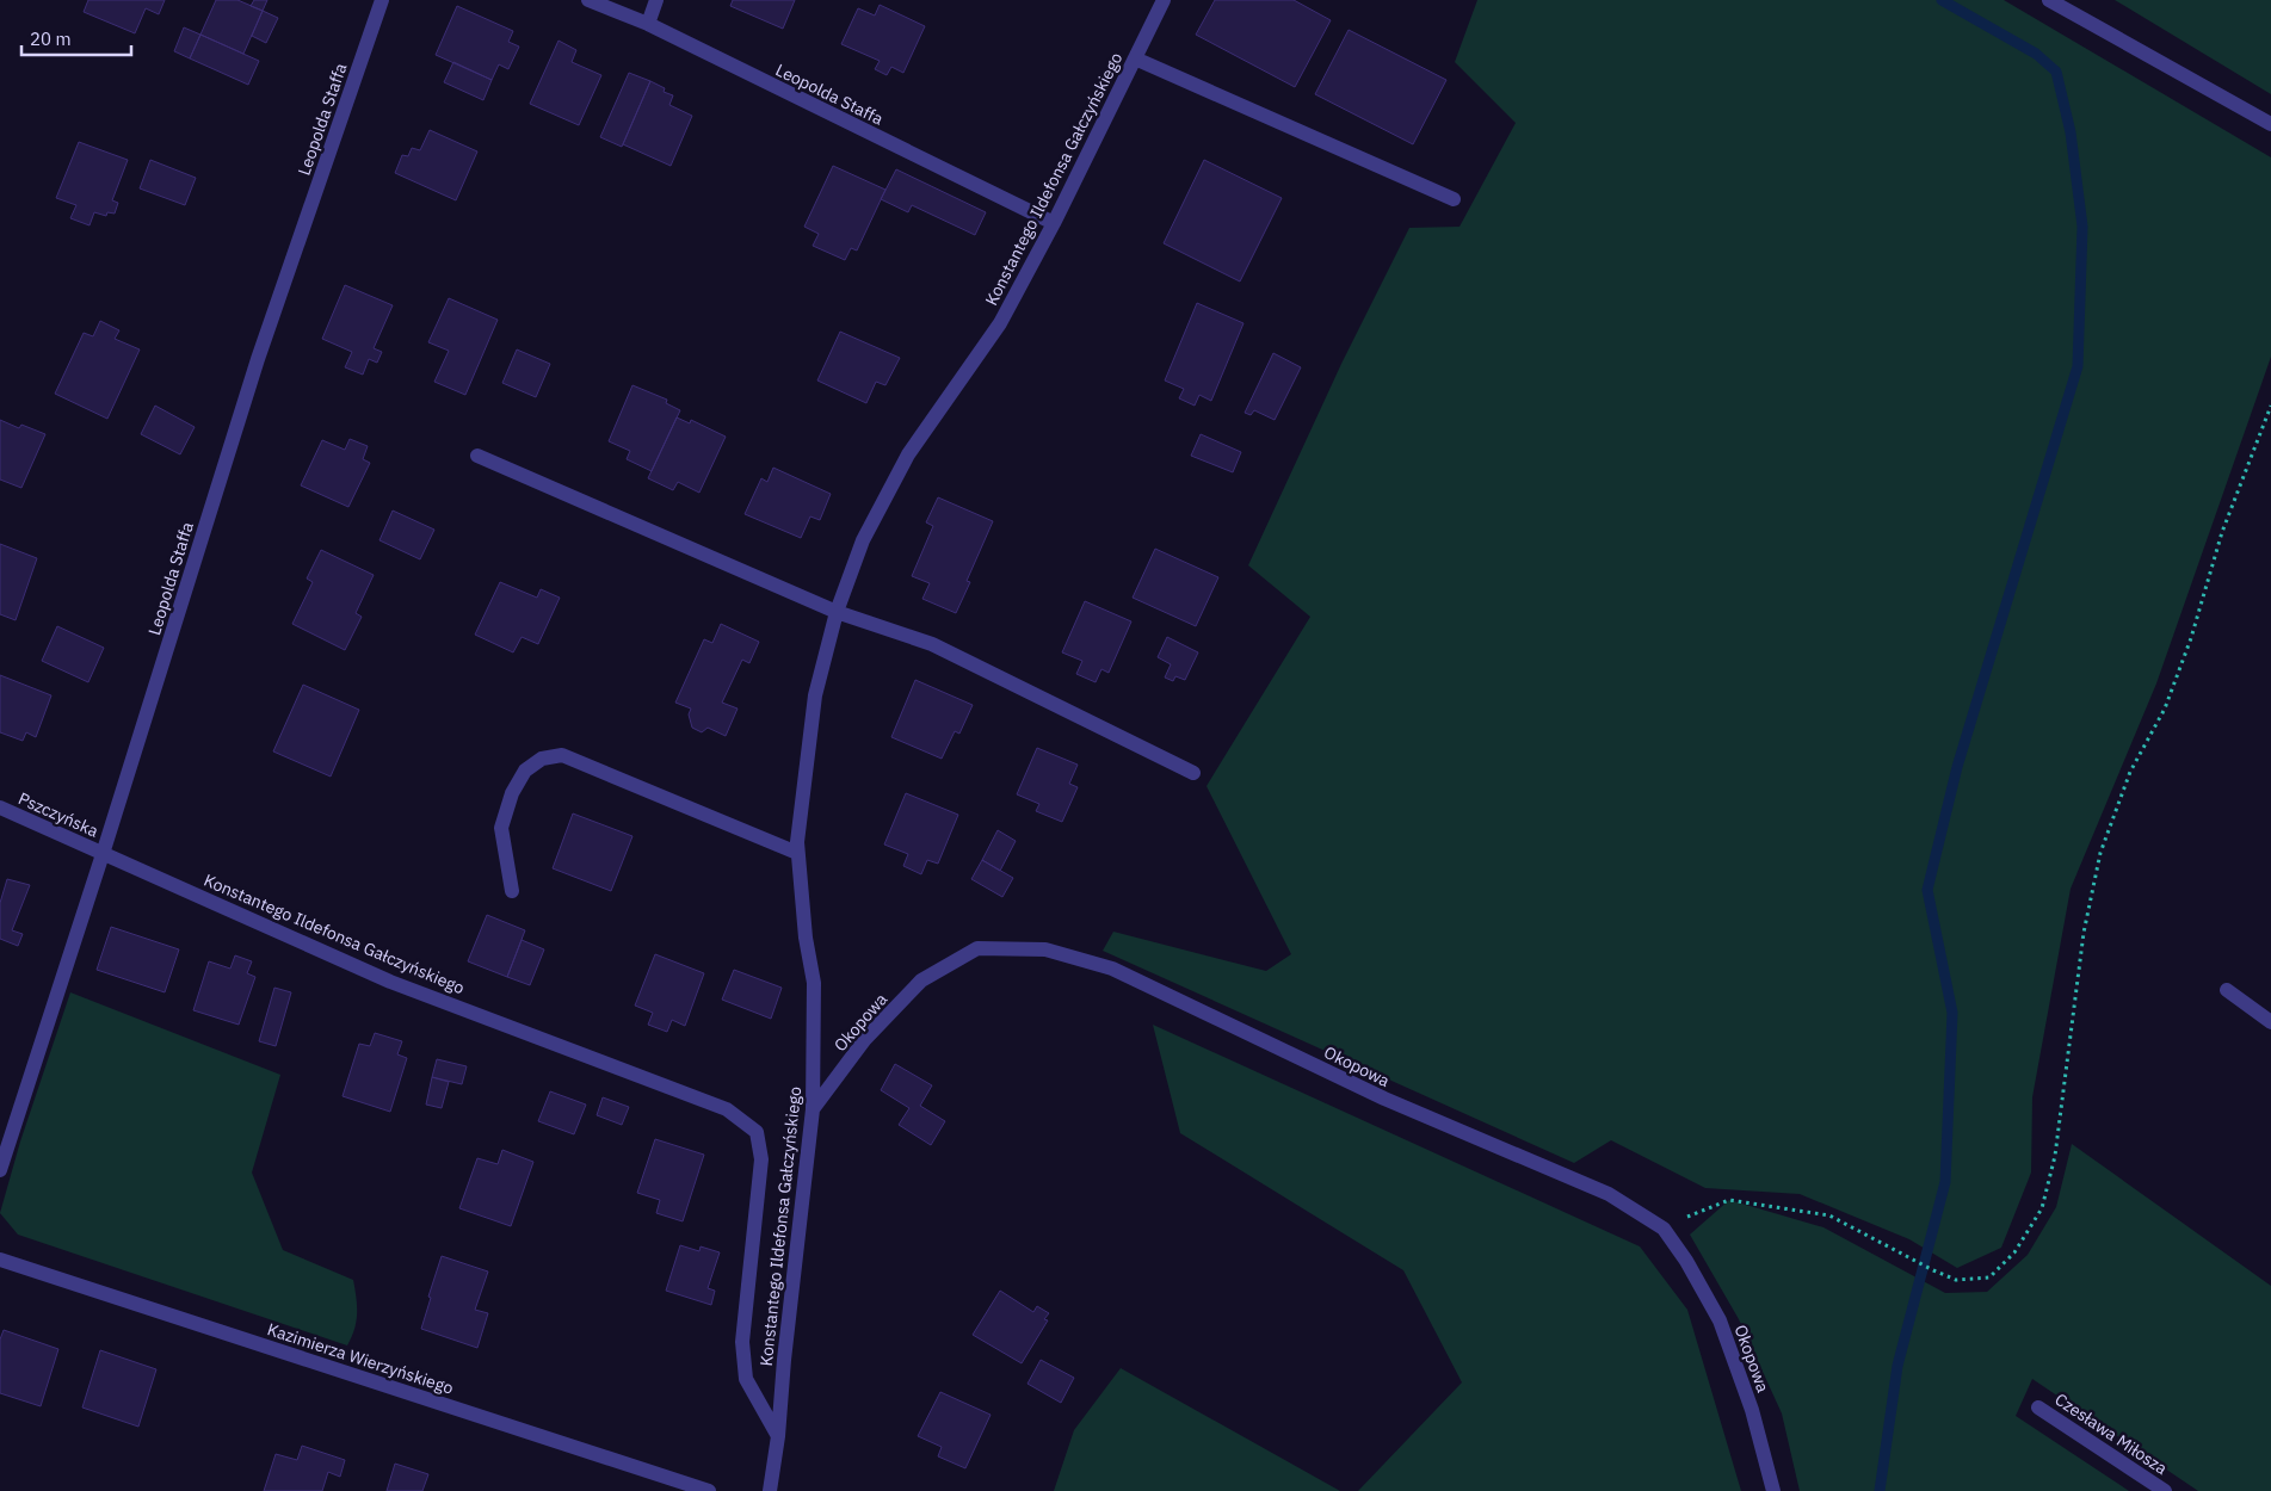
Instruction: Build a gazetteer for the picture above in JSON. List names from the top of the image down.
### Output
{
  "streets": {
    "street": [
      "Leopolda Staffa",
      "Konstantego Ildefonsa Gałczyńskiego",
      "Pszczyńska",
      "Okopowa",
      "Kazimierza Wierzyńskiego",
      "Czesława Miłosza"
    ]
  },
  "crossings": [
    ["Leopolda Staffa", "Konstantego Ildefonsa Gałczyńskiego"],
    ["Leopolda Staffa", "Pszczyńska"],
    ["Konstantego Ildefonsa Gałczyńskiego", "Pszczyńska"],
    ["Konstantego Ildefonsa Gałczyńskiego", "Okopowa"]
  ],
  "scale_bar": "20 m"
}
